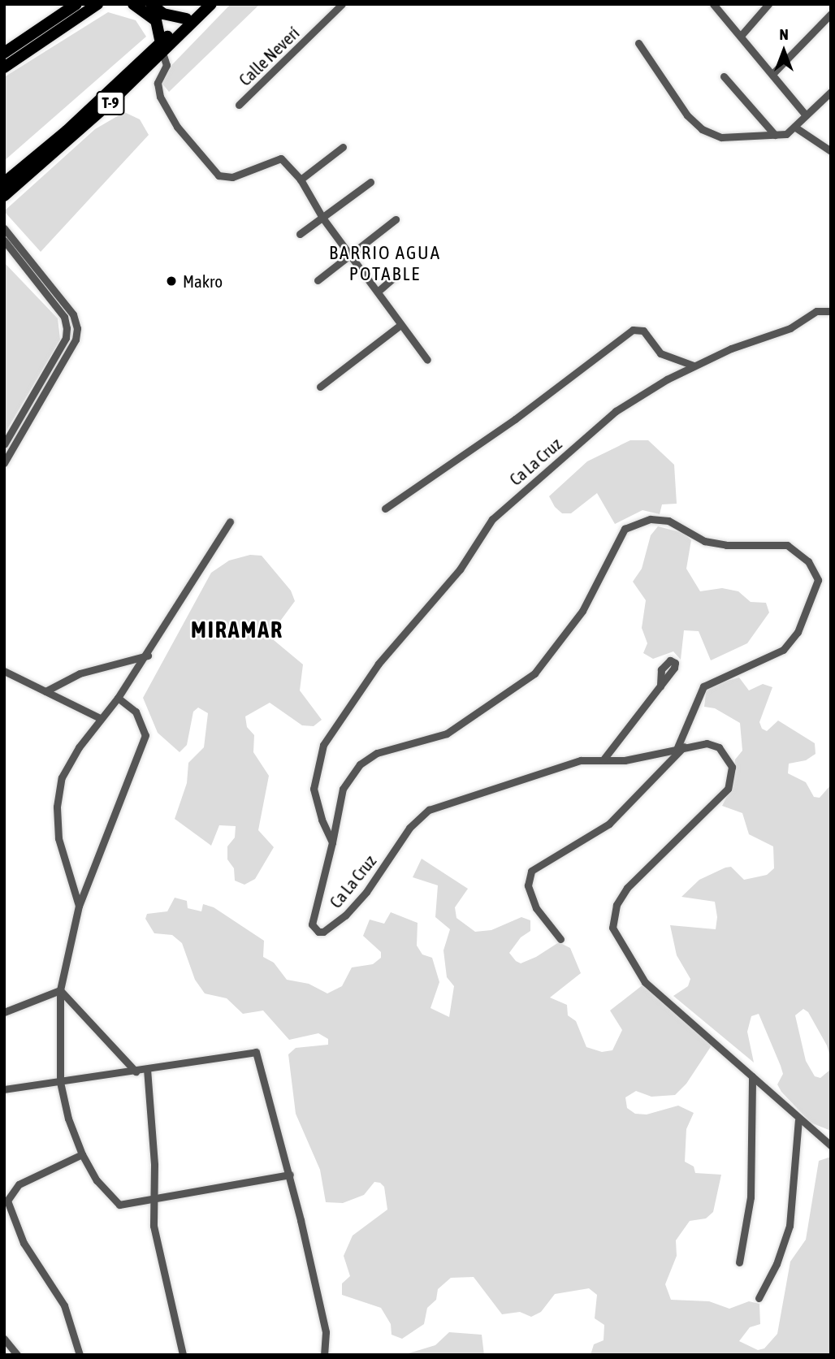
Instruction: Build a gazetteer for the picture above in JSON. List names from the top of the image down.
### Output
{
  "streets": {
    "highway": ["T-9"],
    "street": ["Calle Neverí", "Ca La Cruz"]
  },
  "districts": ["BARRIO AGUA POTABLE", "MIRAMAR"],
  "places": ["Makro"],
  "north": "top"
}
